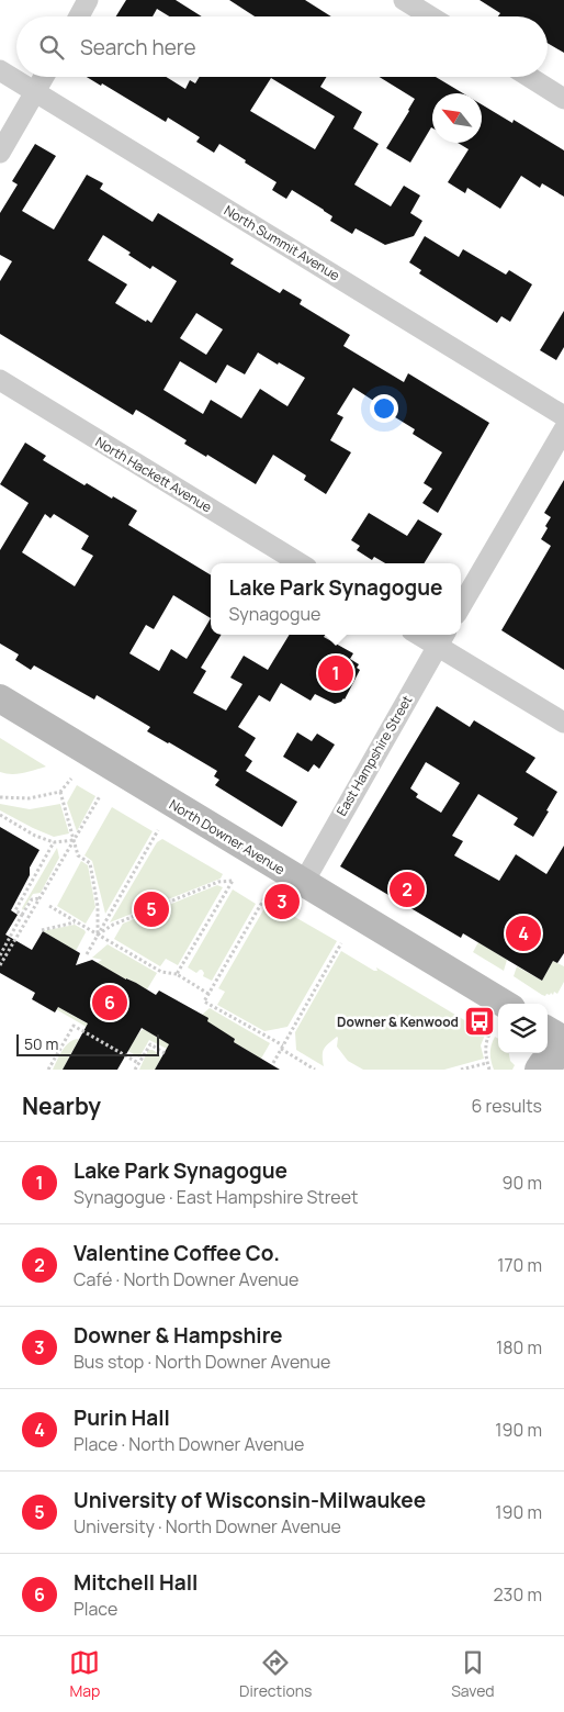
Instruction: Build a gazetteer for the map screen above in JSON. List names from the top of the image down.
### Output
{
  "streets": {
    "street": [
      "North Summit Avenue",
      "North Hackett Avenue",
      "East Hampshire Street",
      "North Downer Avenue"
    ]
  },
  "crossings": [
    ["East Hampshire Street", "North Downer Avenue"]
  ],
  "places": {
    "bus stop": ["Downer & Kenwood"]
  },
  "scale_bar": "50 m",
  "north": "top left",
  "page": {
    "search": "Search here",
    "popup": ["Lake Park Synagogue", "Synagogue"],
    "pins": [
      "1",
      "2",
      "3",
      "5",
      "4",
      "6"
    ],
    "scale": "50 m",
    "heading": ["Nearby", "6 results"],
    "list": [
      {
        "mark": "1",
        "name": "Lake Park Synagogue",
        "note": "Synagogue · East Hampshire Street",
        "value": "90 m"
      },
      {
        "mark": "2",
        "name": "Valentine Coffee Co.",
        "note": "Café · North Downer Avenue",
        "value": "170 m"
      },
      {
        "mark": "3",
        "name": "Downer & Hampshire",
        "note": "Bus stop · North Downer Avenue",
        "value": "180 m"
      },
      {
        "mark": "4",
        "name": "Purin Hall",
        "note": "Place · North Downer Avenue",
        "value": "190 m"
      },
      {
        "mark": "5",
        "name": "University of Wisconsin-Milwaukee",
        "note": "University · North Downer Avenue",
        "value": "190 m"
      },
      {
        "mark": "6",
        "name": "Mitchell Hall",
        "note": "Place",
        "value": "230 m"
      }
    ],
    "nav": ["Map", "Directions", "Saved"]
  }
}
